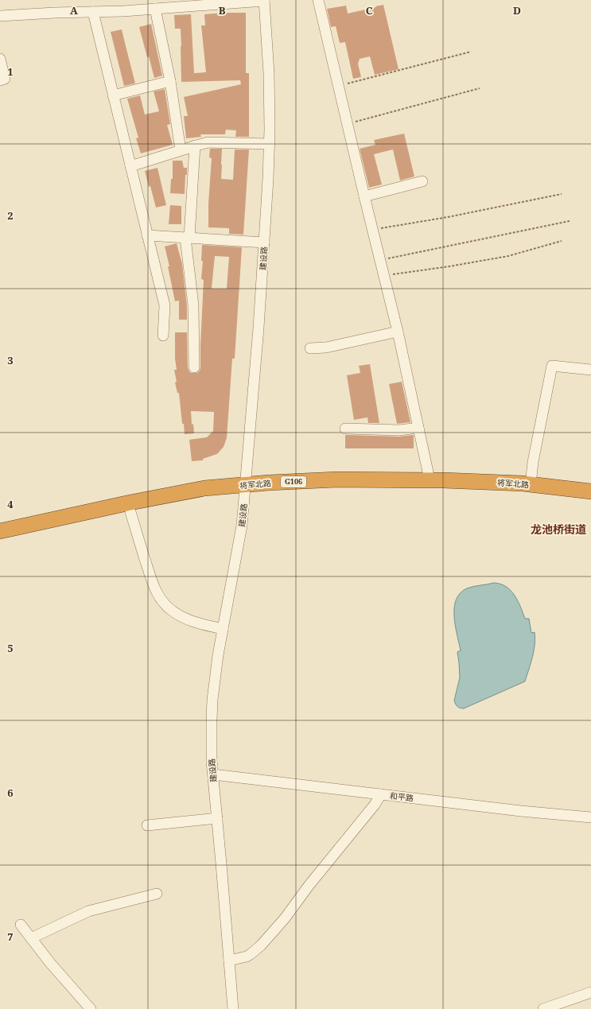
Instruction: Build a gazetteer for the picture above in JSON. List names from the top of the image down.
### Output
{
  "streets": {
    "highway": ["G106", "将军北路"],
    "street": ["建设路", "和平路"]
  },
  "crossings": [
    ["建设路", "将军北路"],
    ["建设路", "和平路"]
  ],
  "districts": ["龙池桥街道"],
  "grid": {
    "columns": [
      "A",
      "B",
      "C",
      "D"
    ],
    "rows": [
      "1",
      "2",
      "3",
      "4",
      "5",
      "6",
      "7"
    ]
  }
}
